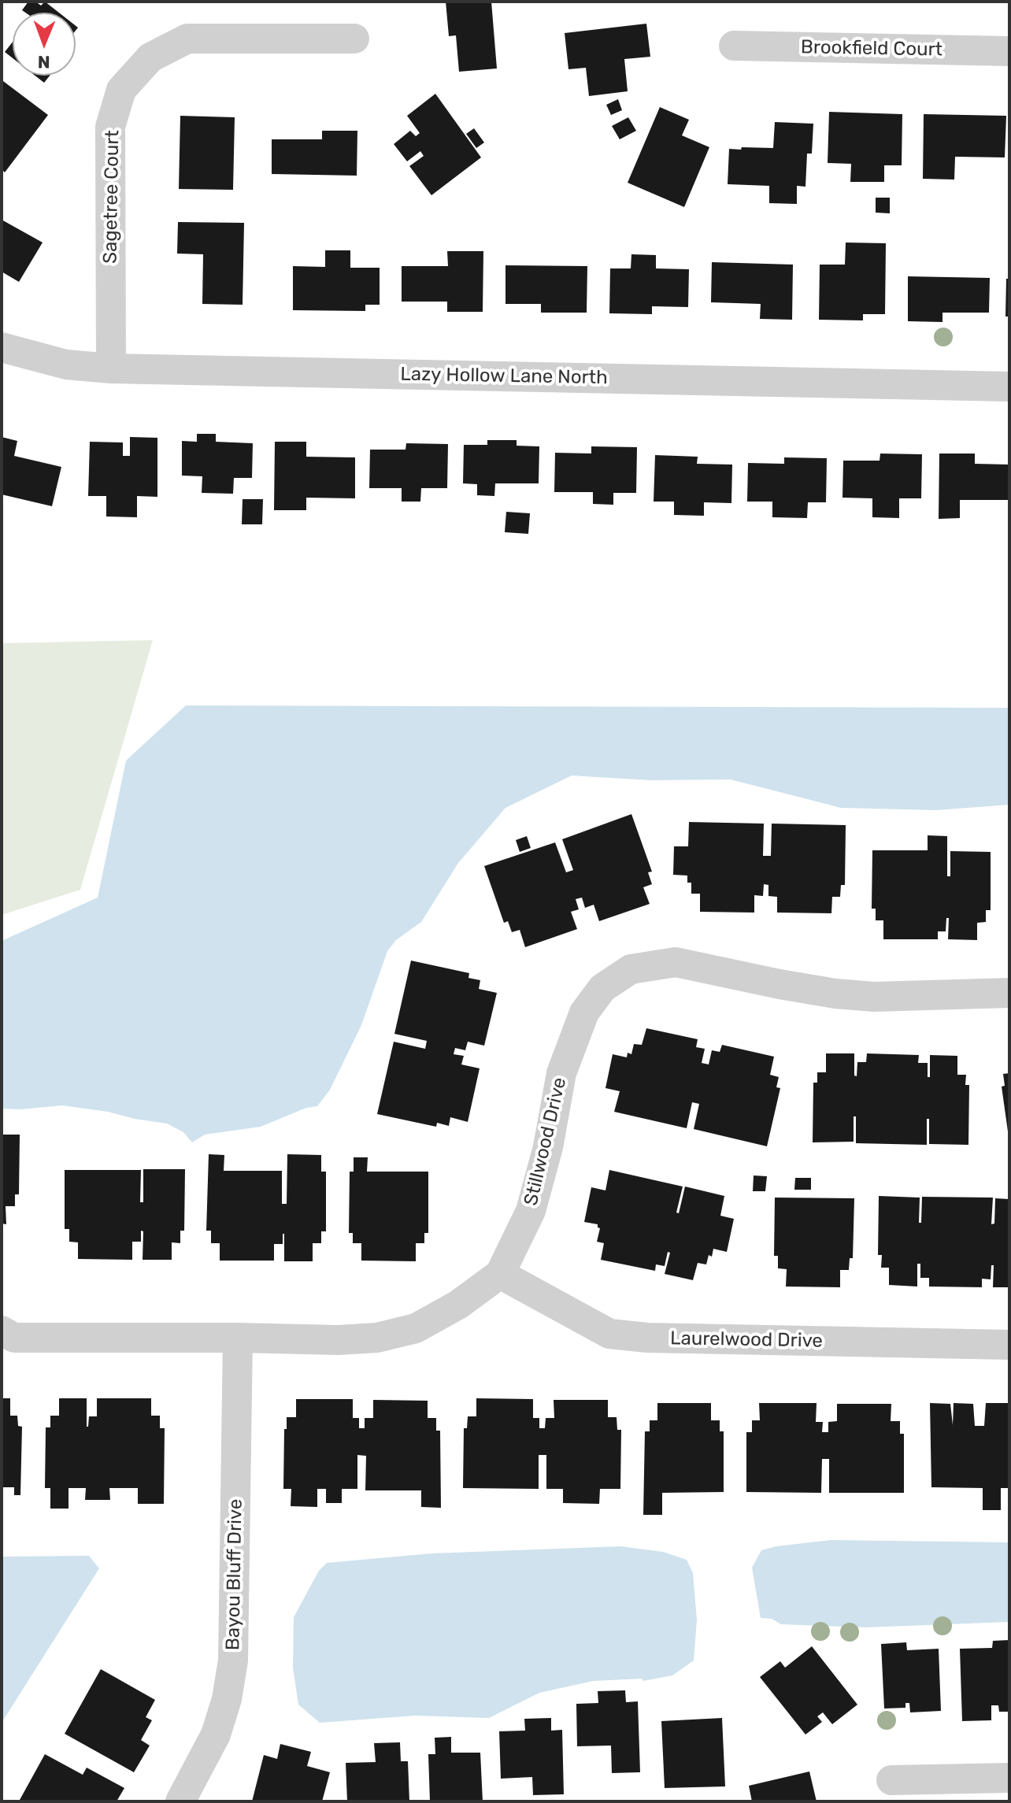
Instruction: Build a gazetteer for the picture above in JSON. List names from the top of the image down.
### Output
{
  "streets": {
    "street": [
      "Brookfield Court",
      "Sagetree Court",
      "Lazy Hollow Lane North",
      "Stillwood Drive",
      "Laurelwood Drive",
      "Bayou Bluff Drive"
    ]
  },
  "crossings": [
    ["Sagetree Court", "Lazy Hollow Lane North"],
    ["Stillwood Drive", "Laurelwood Drive"],
    ["Stillwood Drive", "Bayou Bluff Drive"]
  ],
  "north": "bottom"
}
